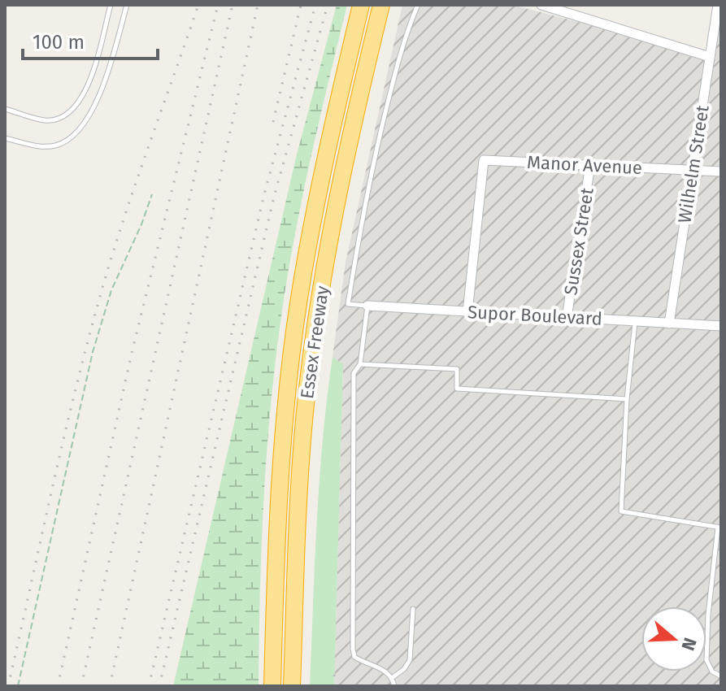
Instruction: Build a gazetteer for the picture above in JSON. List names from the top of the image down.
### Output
{
  "streets": {
    "highway": ["Essex Freeway"],
    "street": [
      "Wilhelm Street",
      "Manor Avenue",
      "Sussex Street",
      "Supor Boulevard"
    ]
  },
  "crossings": [
    ["Wilhelm Street", "Manor Avenue"],
    ["Wilhelm Street", "Supor Boulevard"],
    ["Manor Avenue", "Sussex Street"],
    ["Manor Avenue", "Supor Boulevard"],
    ["Sussex Street", "Supor Boulevard"]
  ],
  "scale_bar": "100 m",
  "north": "right"
}
